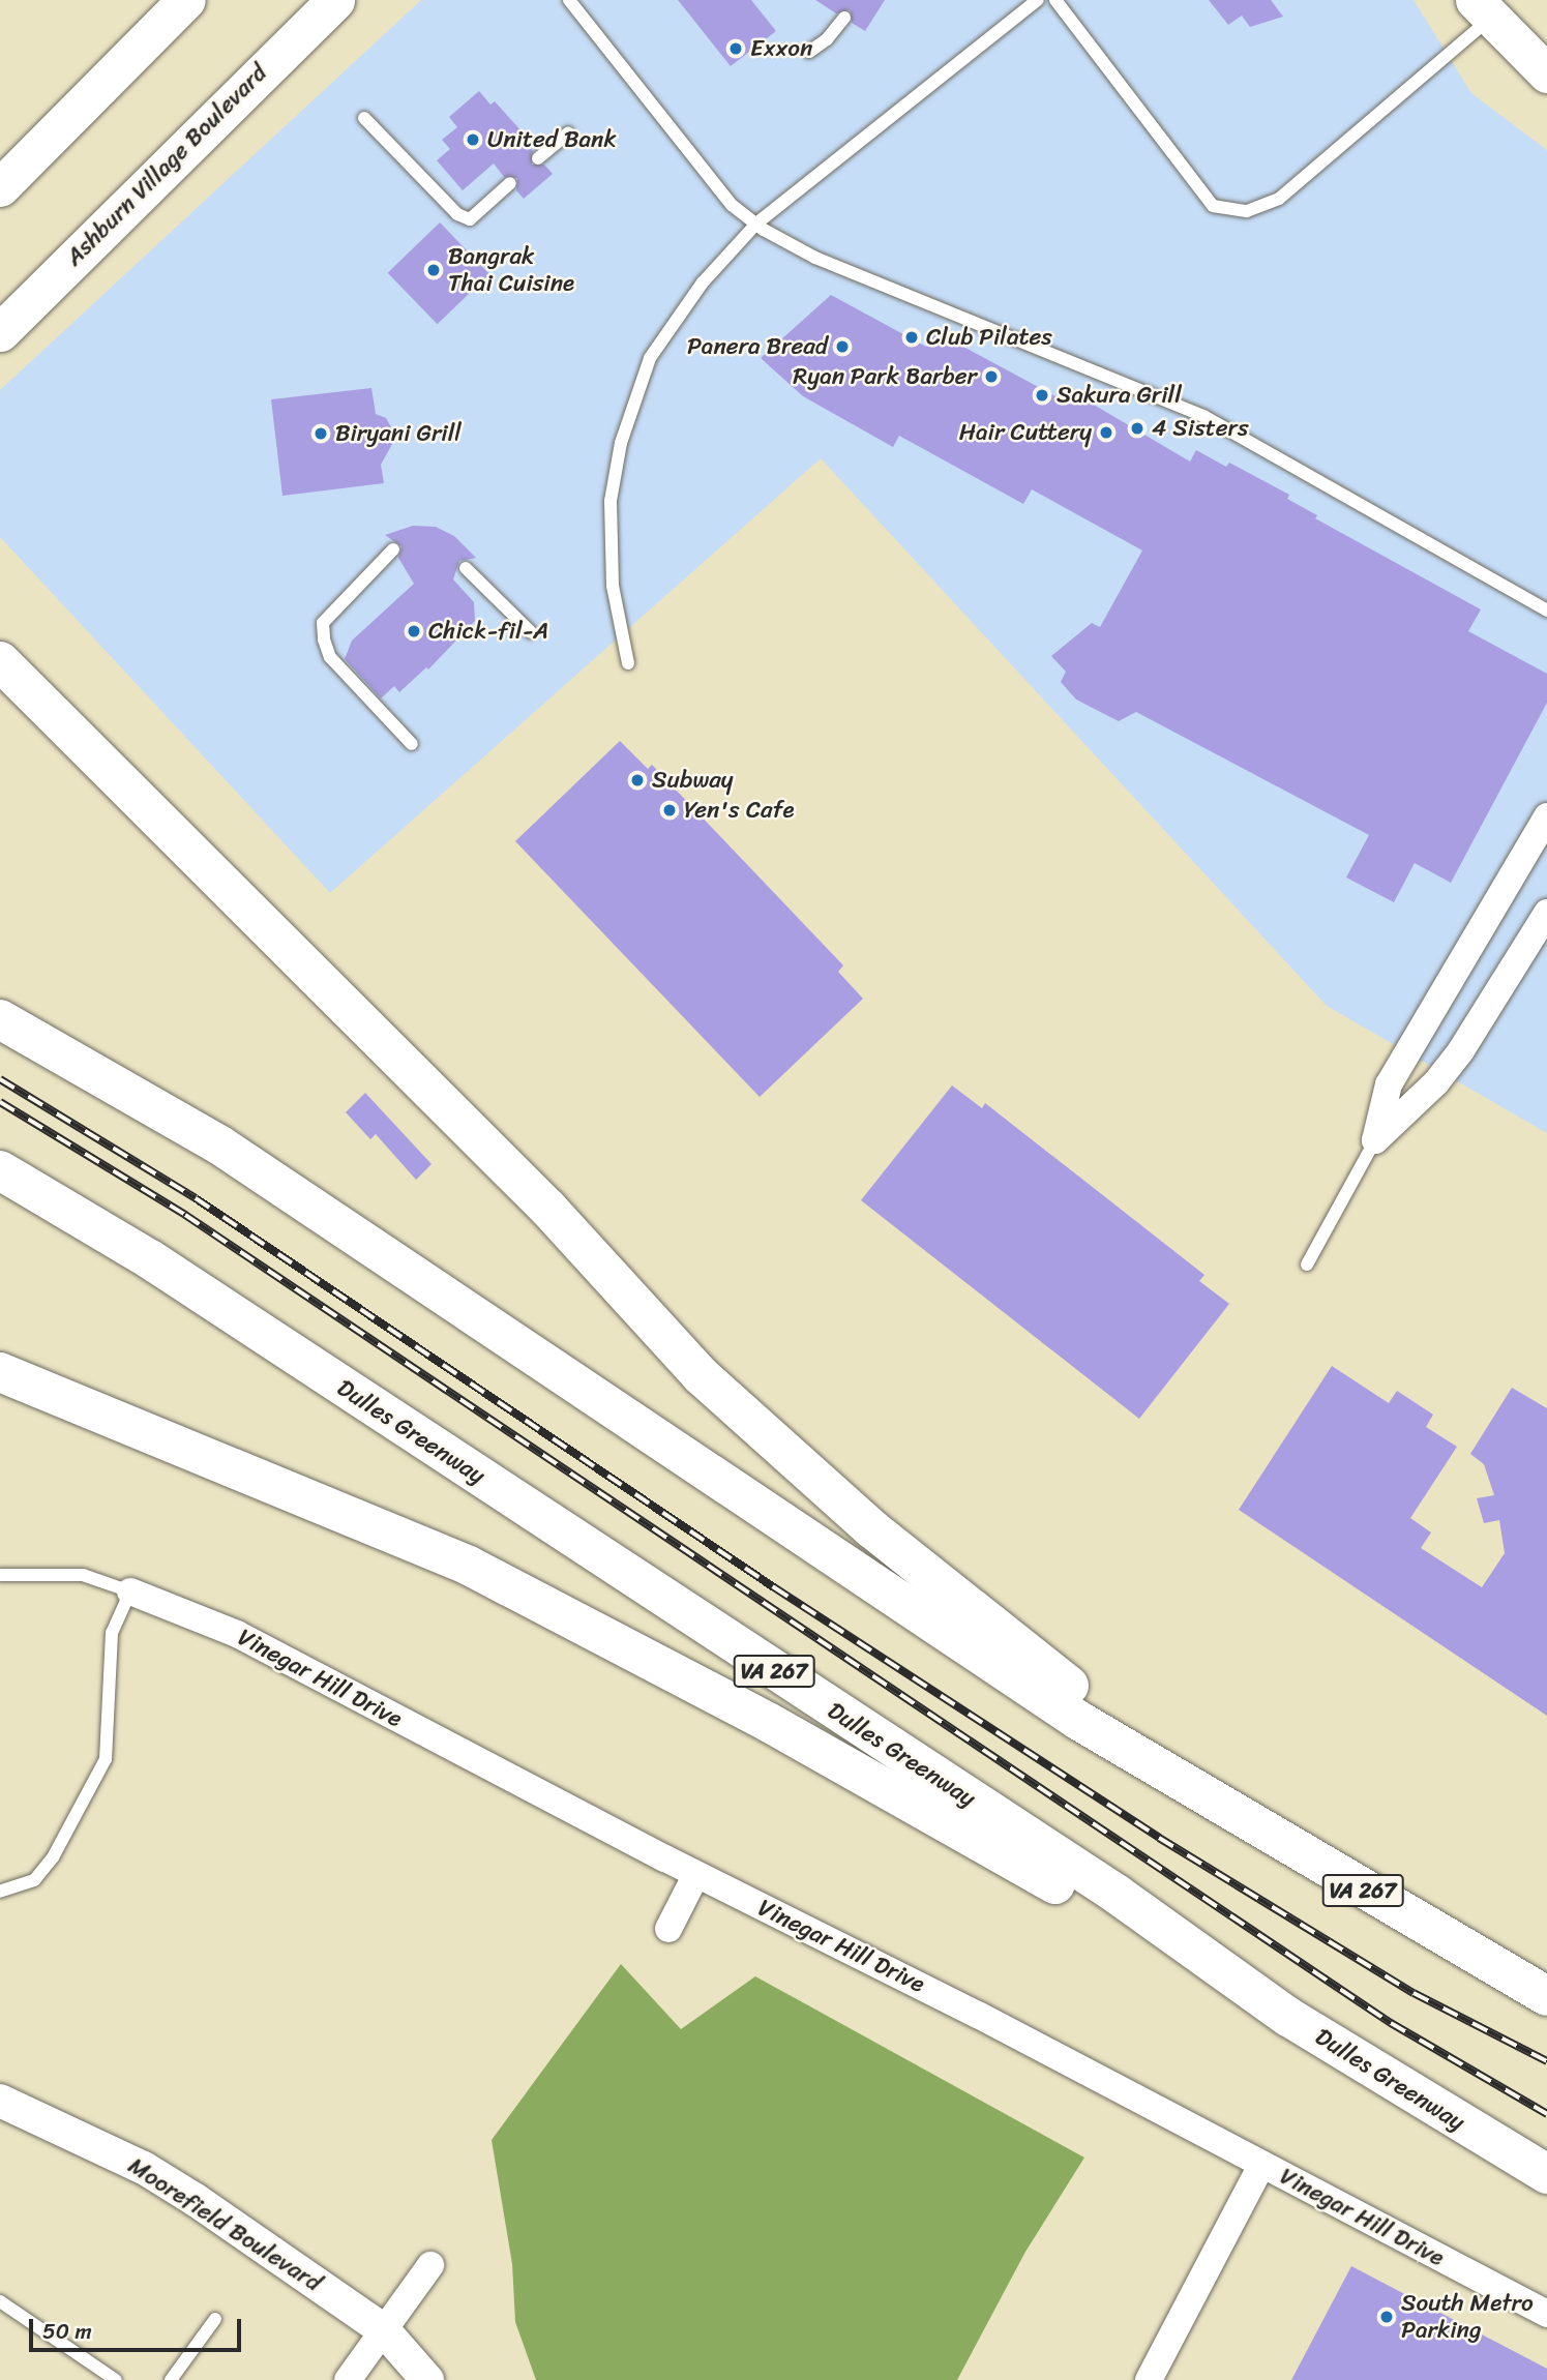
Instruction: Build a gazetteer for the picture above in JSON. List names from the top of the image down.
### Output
{
  "streets": {
    "highway": ["Dulles Greenway", "VA 267"],
    "main road": ["Ashburn Village Boulevard"],
    "street": ["Vinegar Hill Drive", "Moorefield Boulevard"]
  },
  "places": [
    "Exxon",
    "United Bank",
    "Bangrak Thai Cuisine",
    "Club Pilates",
    "Panera Bread",
    "Ryan Park Barber",
    "Sakura Grill",
    "4 Sisters",
    "Hair Cuttery",
    "Biryani Grill",
    "Chick-fil-A",
    "Subway",
    "Yen's Cafe",
    "South Metro Parking"
  ],
  "scale_bar": "50 m"
}
